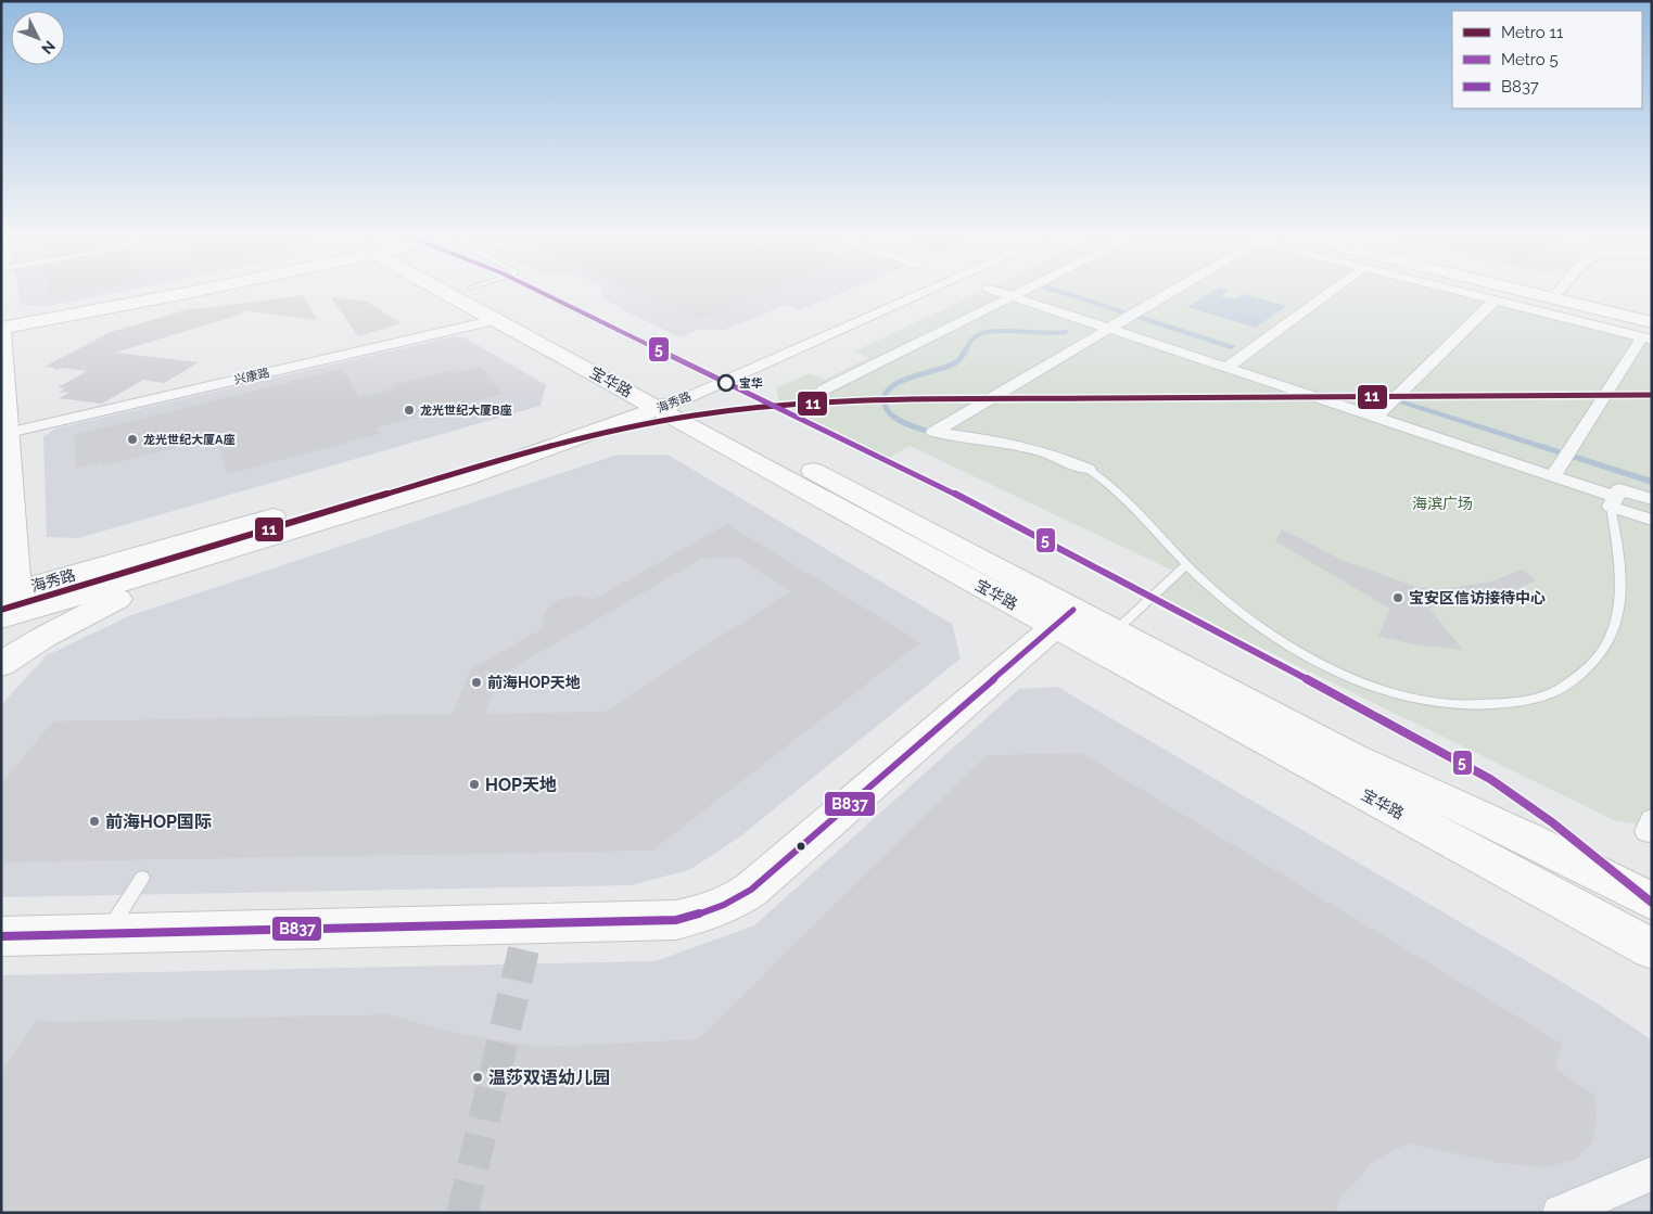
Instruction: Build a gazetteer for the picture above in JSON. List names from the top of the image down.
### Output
{
  "streets": {
    "main road": ["宝华路", "海秀路"],
    "street": ["兴康路"]
  },
  "crossings": [
    ["兴康路", "宝华路"],
    ["宝华路", "海秀路"]
  ],
  "parks": ["海滨广场"],
  "places": [
    "宝华",
    "龙光世纪大厦B座",
    "龙光世纪大厦A座",
    "宝安区信访接待中心",
    "前海HOP天地",
    "HOP天地",
    "前海HOP国际",
    "温莎双语幼儿园"
  ],
  "lines": ["metro line 5", "metro line 11", "transit line B837"],
  "legend": ["Metro 11", "Metro 5", "B837"],
  "north": "bottom right"
}
